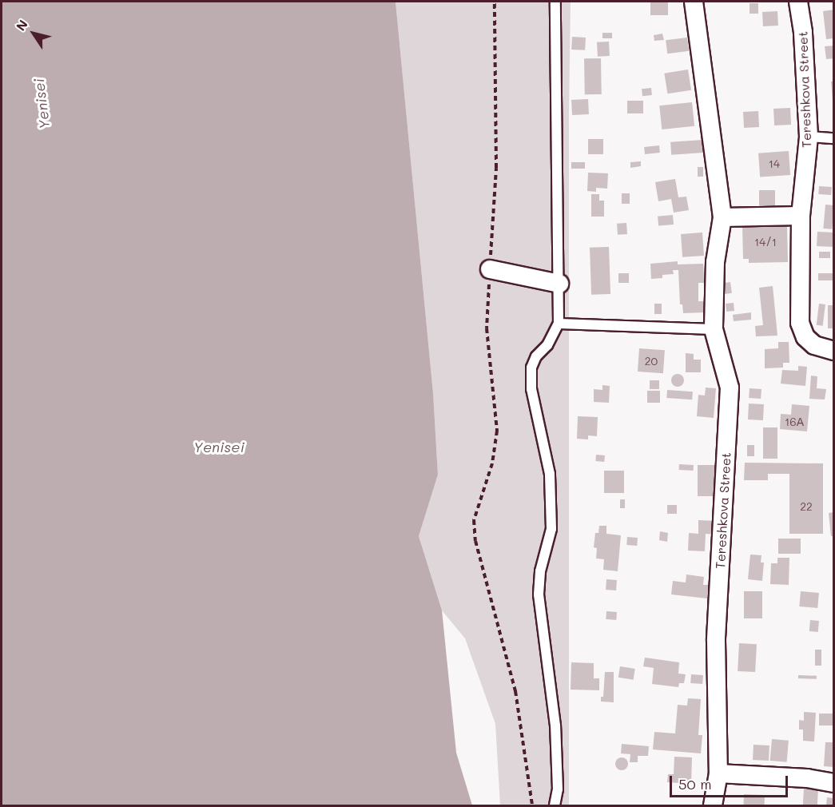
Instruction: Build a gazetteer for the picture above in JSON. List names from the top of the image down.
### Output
{
  "streets": {
    "street": ["Tereshkova Street"]
  },
  "water": ["Yenisei"],
  "house_numbers": [
    "14",
    "14/1",
    "20",
    "16А",
    "22"
  ],
  "scale_bar": "50 m",
  "north": "top left"
}
